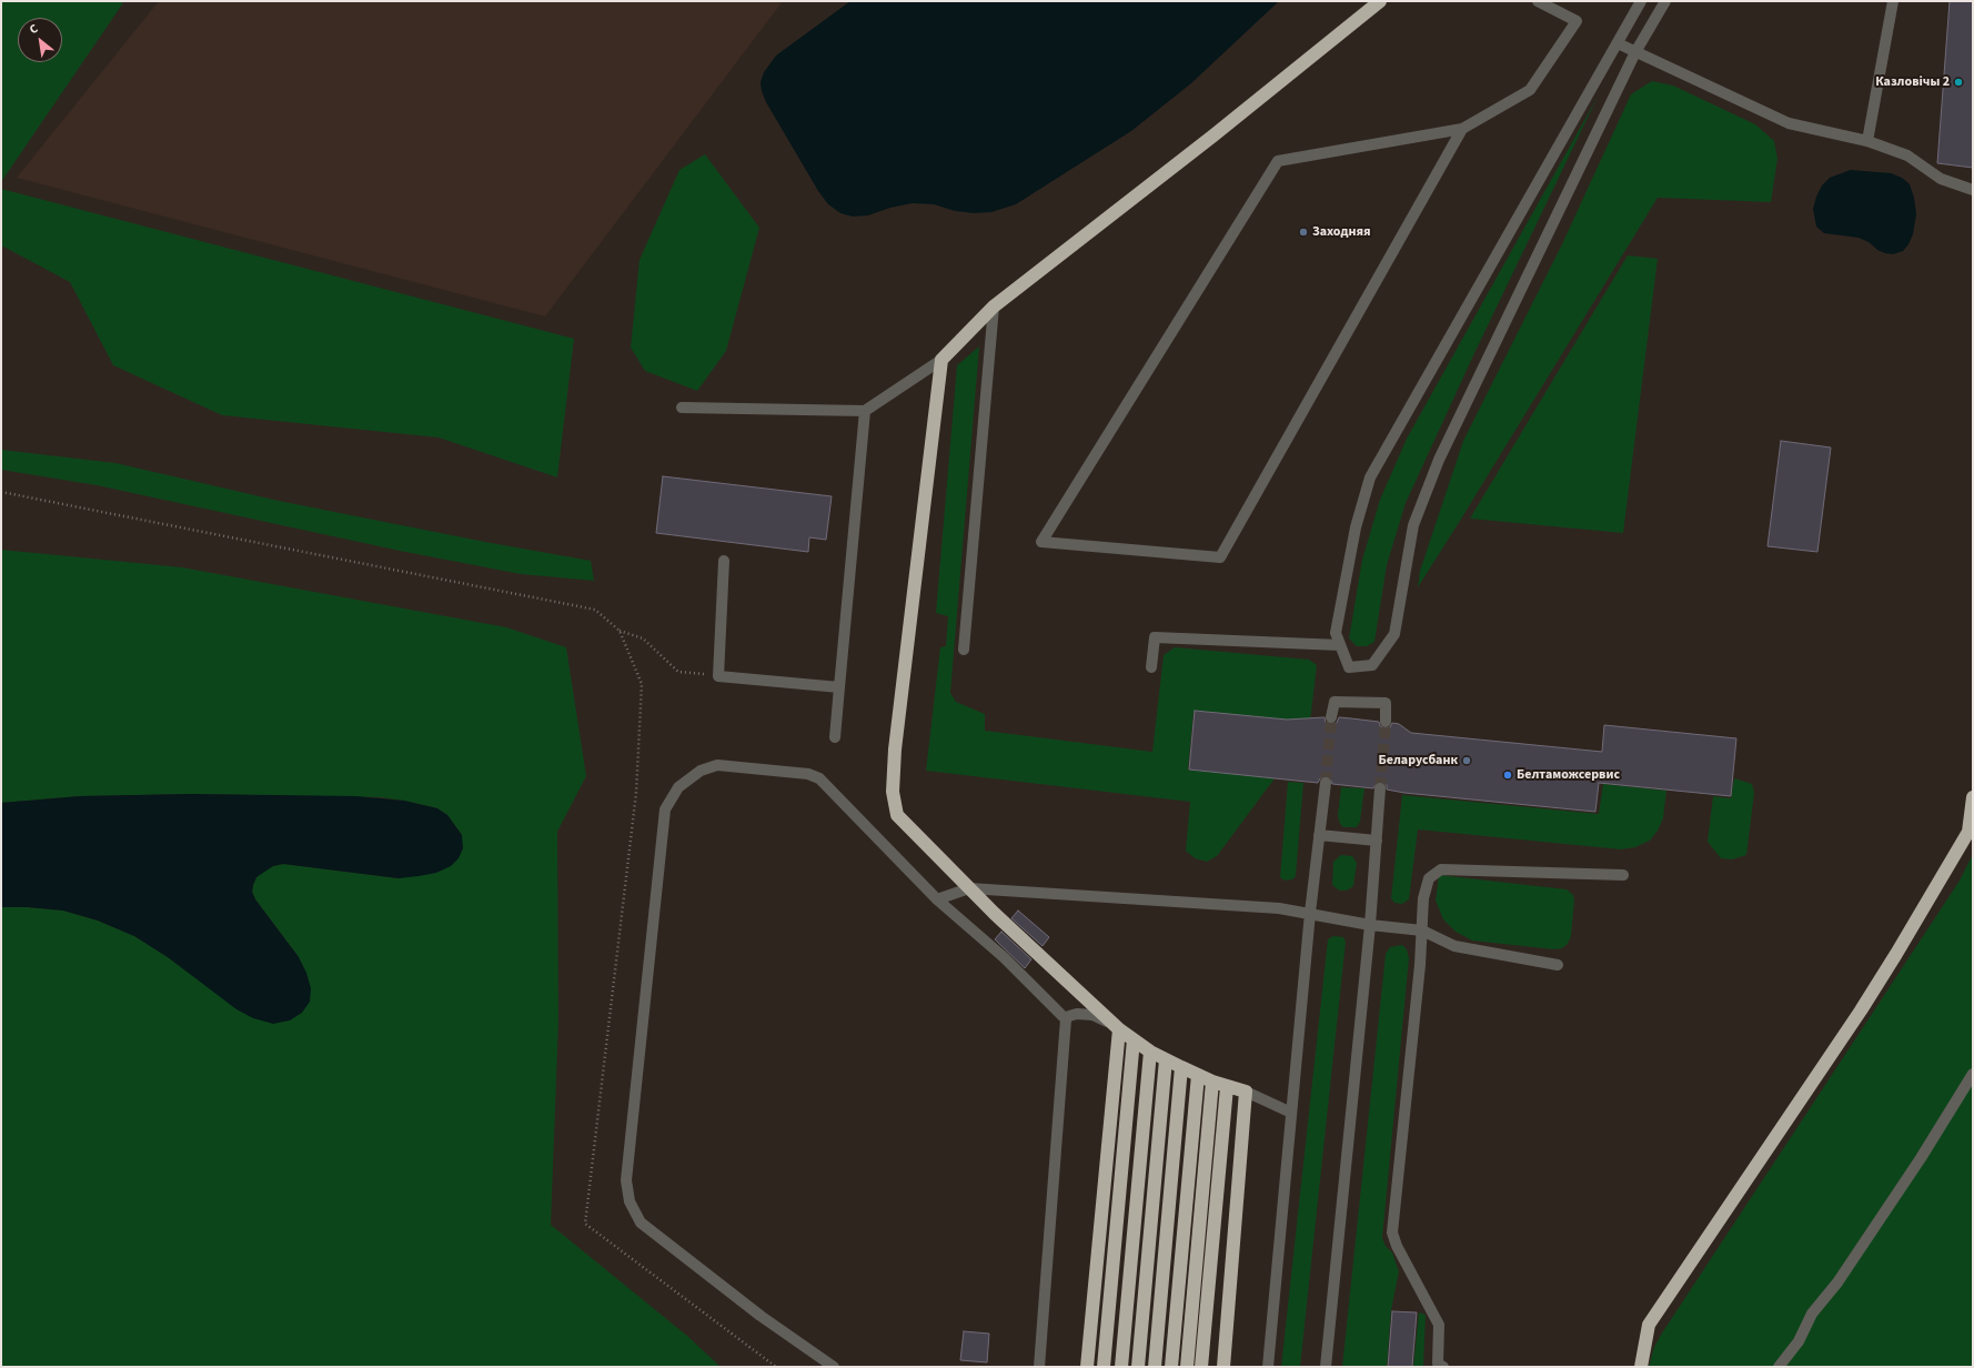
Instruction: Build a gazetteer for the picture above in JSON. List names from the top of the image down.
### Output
{
  "places": [
    "Казловічы 2",
    "Заходняя",
    "Беларусбанк",
    "Белтаможсервис"
  ],
  "north": "top left"
}
